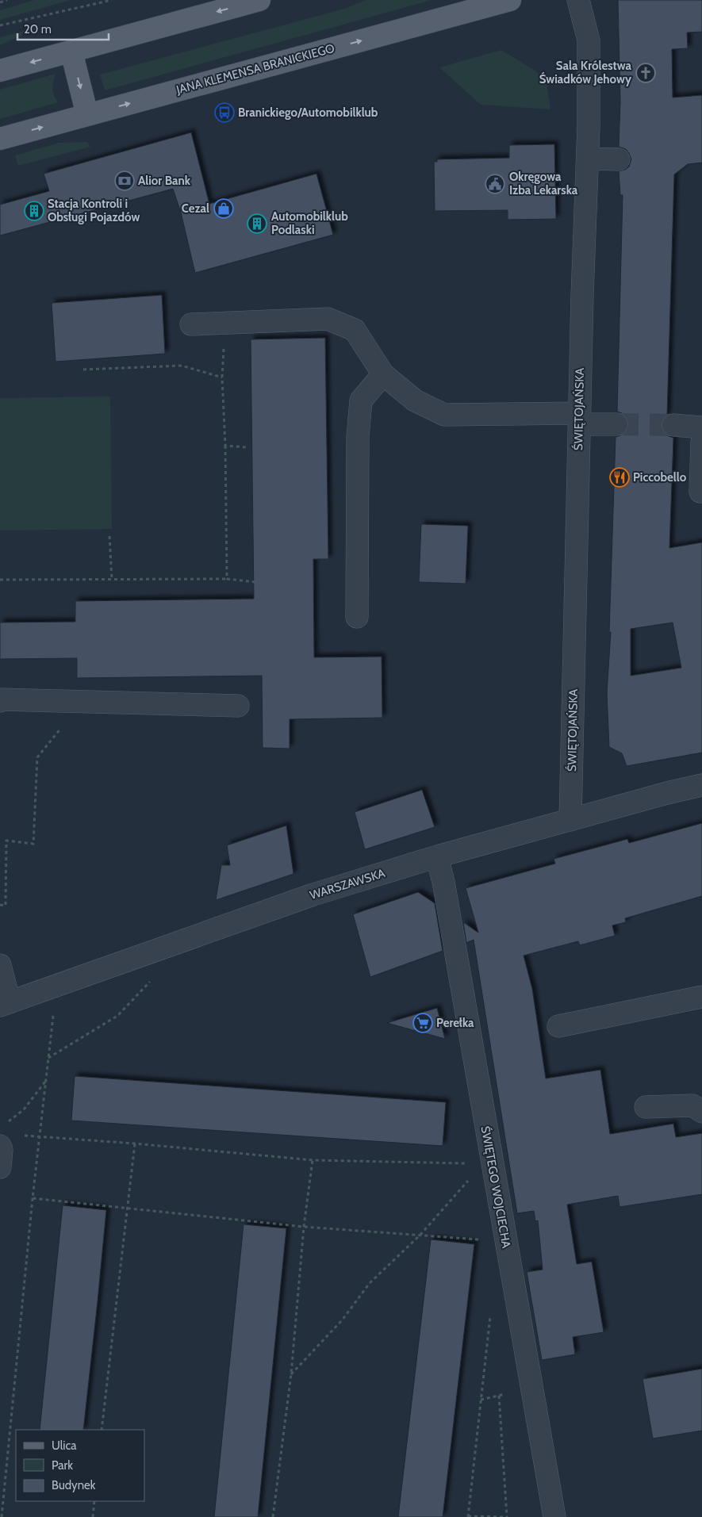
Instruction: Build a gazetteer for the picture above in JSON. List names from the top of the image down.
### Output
{
  "streets": {
    "main road": ["JANA KLEMENSA BRANICKIEGO"],
    "street": ["ŚWIĘTOJAŃSKA", "WARSZAWSKA", "ŚWIĘTEGO WOJCIECHA"]
  },
  "crossings": [
    ["ŚWIĘTOJAŃSKA", "WARSZAWSKA"],
    ["WARSZAWSKA", "ŚWIĘTEGO WOJCIECHA"]
  ],
  "places": {
    "church": ["Sala Królestwa Świadków Jehowy"],
    "bus stop": ["Branickiego/Automobilklub"],
    "bank": ["Alior Bank"],
    "public building": ["Okręgowa Izba Lekarska"],
    "shop": ["Cezal"],
    "building": ["Stacja Kontroli i Obsługi Pojazdów", "Automobilklub Podlaski"],
    "restaurant": ["Piccobello"],
    "supermarket": ["Perełka"]
  },
  "legend": ["Ulica", "Park", "Budynek"],
  "scale_bar": "20 m"
}
